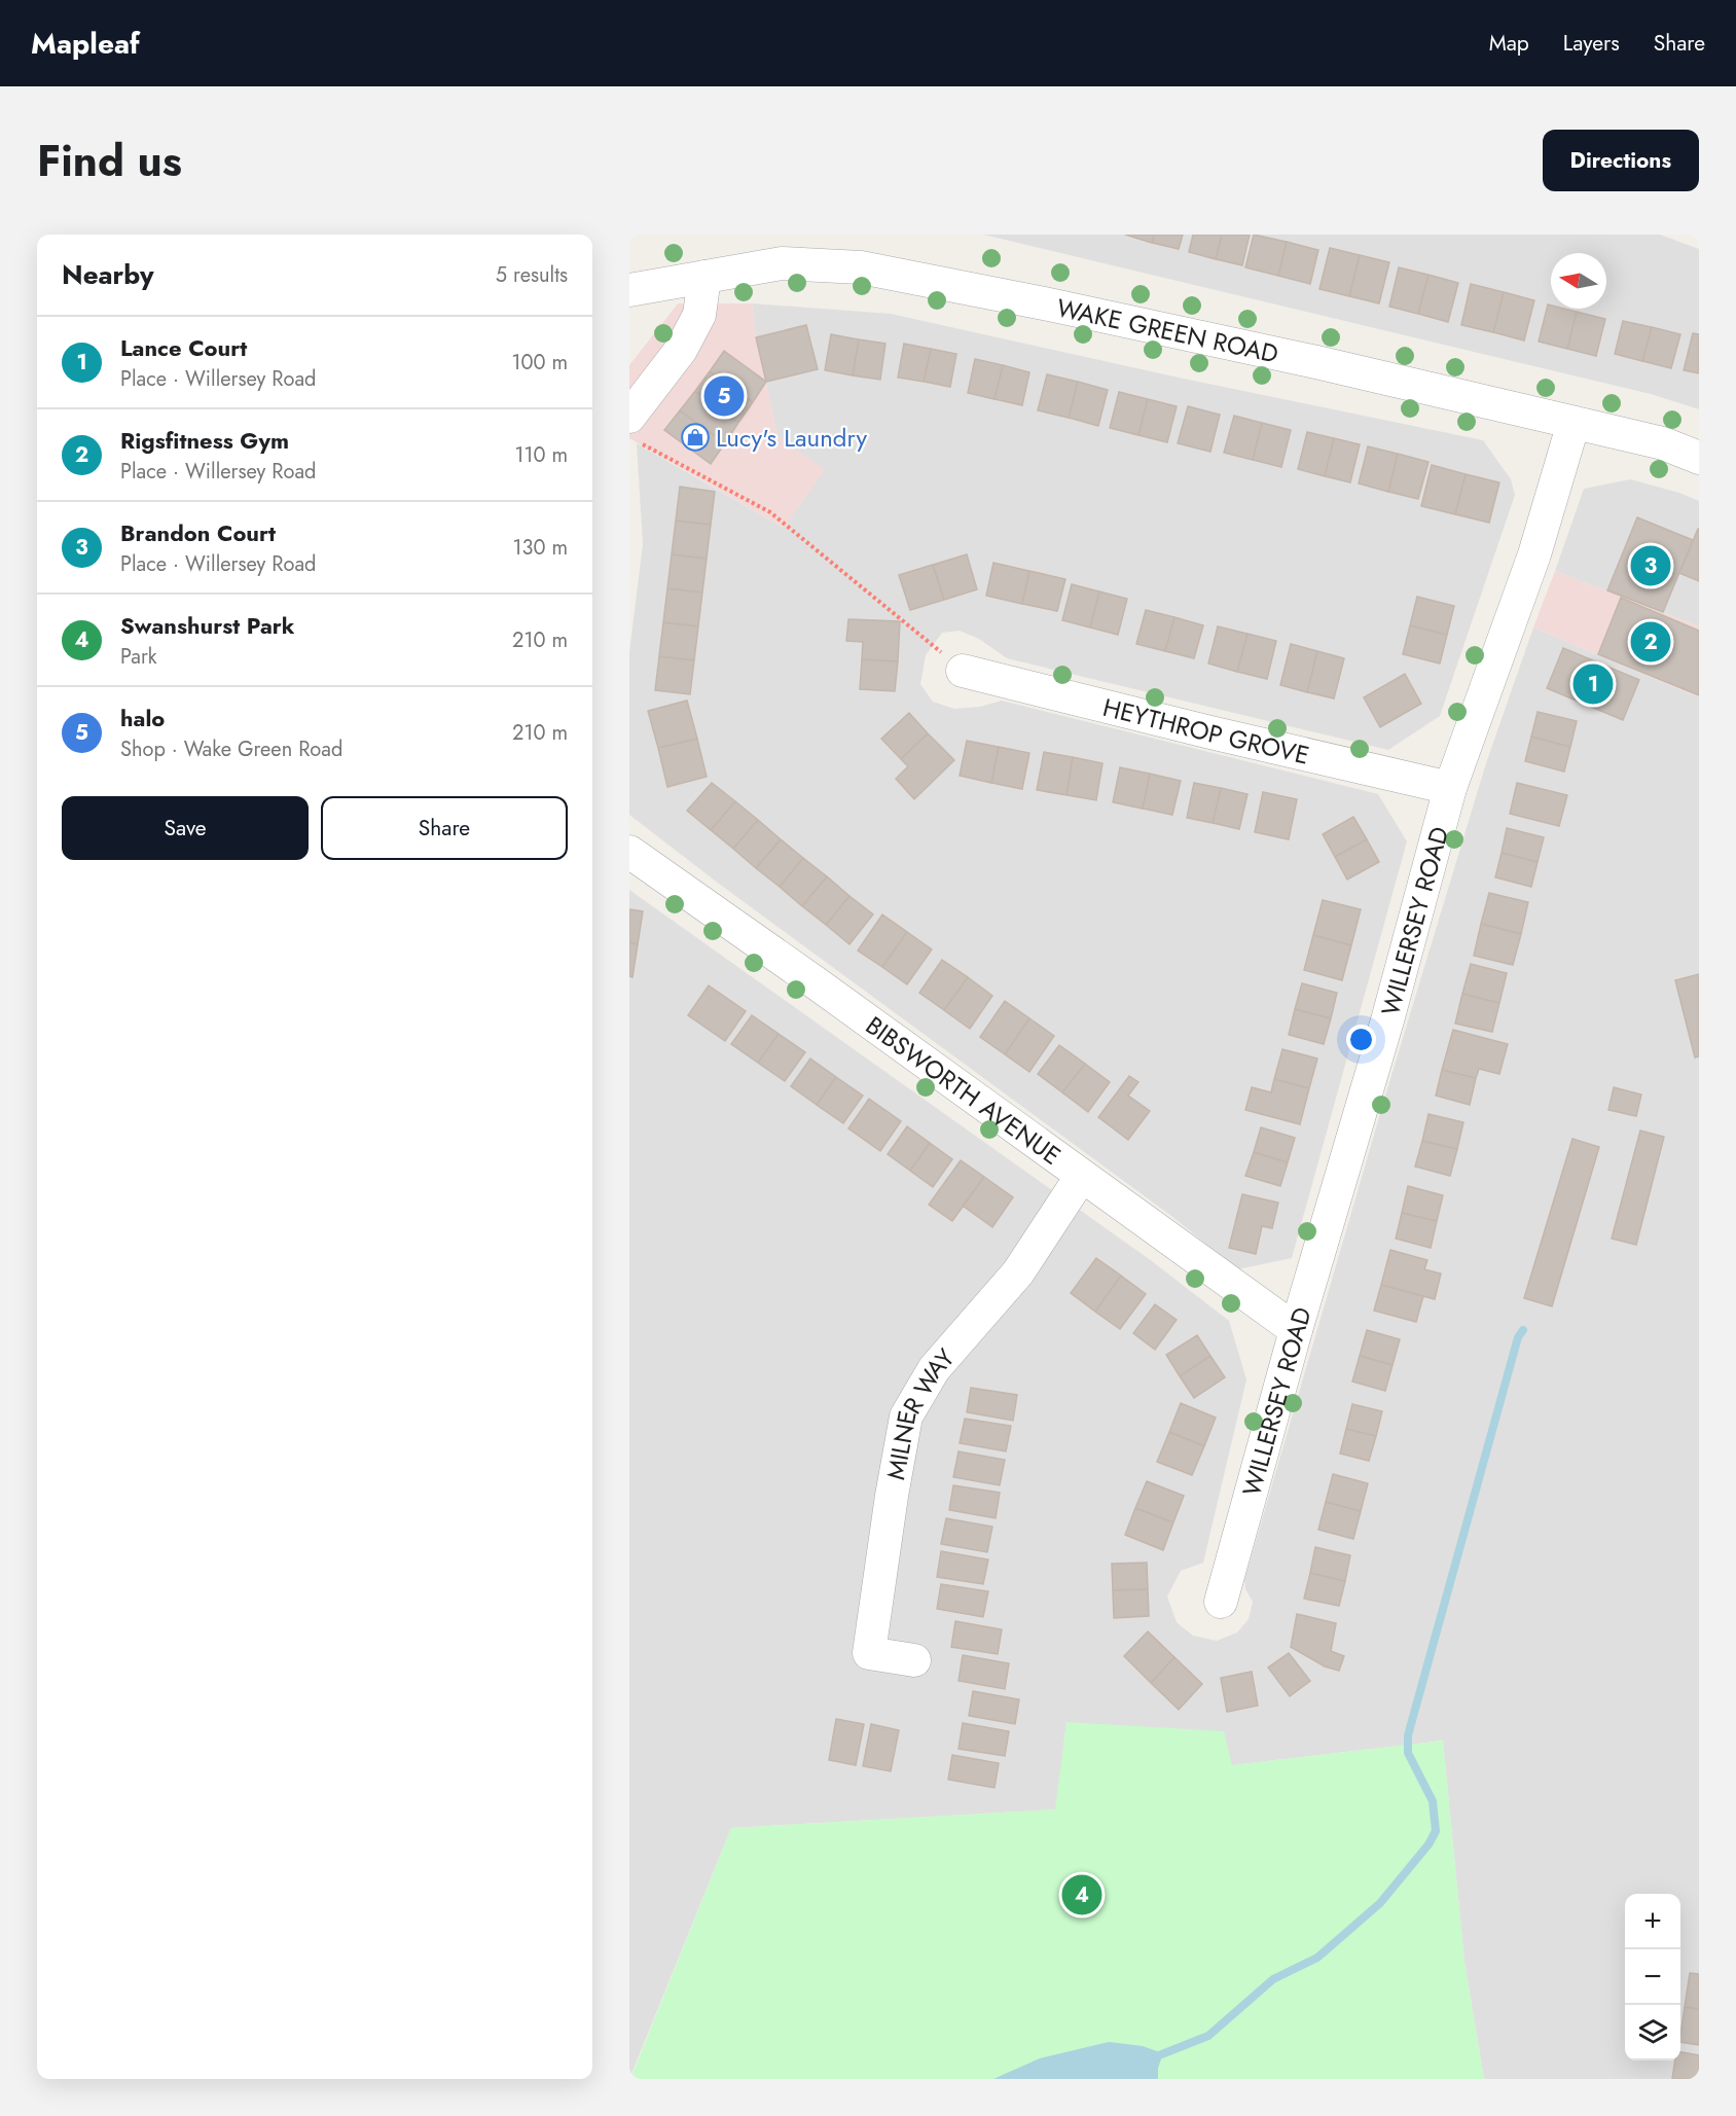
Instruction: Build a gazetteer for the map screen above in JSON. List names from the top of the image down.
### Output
{
  "streets": {
    "street": [
      "WAKE GREEN ROAD",
      "HEYTHROP GROVE",
      "WILLERSEY ROAD",
      "BIBSWORTH AVENUE",
      "MILNER WAY"
    ]
  },
  "crossings": [
    ["WAKE GREEN ROAD", "WILLERSEY ROAD"],
    ["HEYTHROP GROVE", "WILLERSEY ROAD"],
    ["WILLERSEY ROAD", "BIBSWORTH AVENUE"],
    ["BIBSWORTH AVENUE", "MILNER WAY"]
  ],
  "places": {
    "shop": ["Lucy's Laundry"]
  },
  "north": "left",
  "page": {
    "header": "Mapleaf",
    "nav": ["Map", "Layers", "Share"],
    "title": "Find us",
    "buttons": [
      "Directions",
      ["Save", "Share"]
    ],
    "heading": ["Nearby", "5 results"],
    "list": [
      {
        "mark": "1",
        "name": "Lance Court",
        "note": "Place · Willersey Road",
        "value": "100 m"
      },
      {
        "mark": "2",
        "name": "Rigsfitness Gym",
        "note": "Place · Willersey Road",
        "value": "110 m"
      },
      {
        "mark": "3",
        "name": "Brandon Court",
        "note": "Place · Willersey Road",
        "value": "130 m"
      },
      {
        "mark": "4",
        "name": "Swanshurst Park",
        "note": "Park",
        "value": "210 m"
      },
      {
        "mark": "5",
        "name": "halo",
        "note": "Shop · Wake Green Road",
        "value": "210 m"
      }
    ],
    "pins": [
      "5",
      "3",
      "2",
      "1",
      "4"
    ],
    "map_buttons": ["+", "−"]
  }
}
